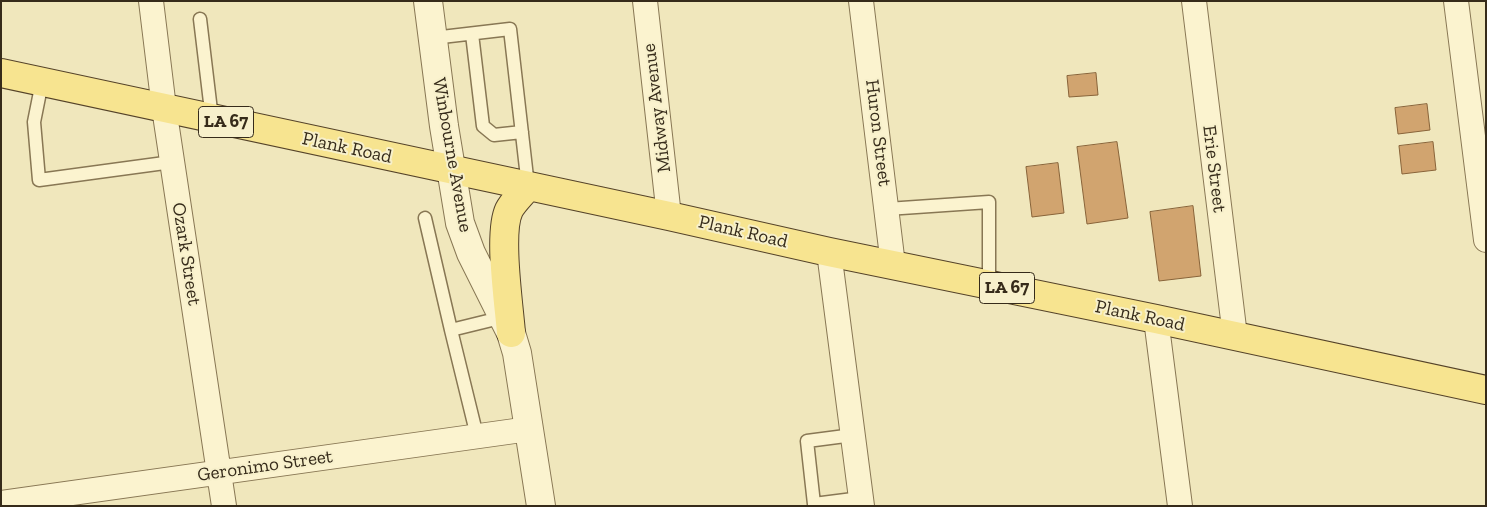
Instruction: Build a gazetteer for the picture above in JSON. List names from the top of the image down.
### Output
{
  "streets": {
    "main road": ["LA 67", "Plank Road"],
    "street": [
      "Midway Avenue",
      "Huron Street",
      "Winbourne Avenue",
      "Erie Street",
      "Ozark Street",
      "Geronimo Street"
    ]
  },
  "crossings": [
    ["Midway Avenue", "Plank Road"],
    ["Huron Street", "Plank Road"],
    ["Plank Road", "Winbourne Avenue"],
    ["Plank Road", "Erie Street"],
    ["Plank Road", "Ozark Street"],
    ["Winbourne Avenue", "Geronimo Street"],
    ["Ozark Street", "Geronimo Street"]
  ]
}
